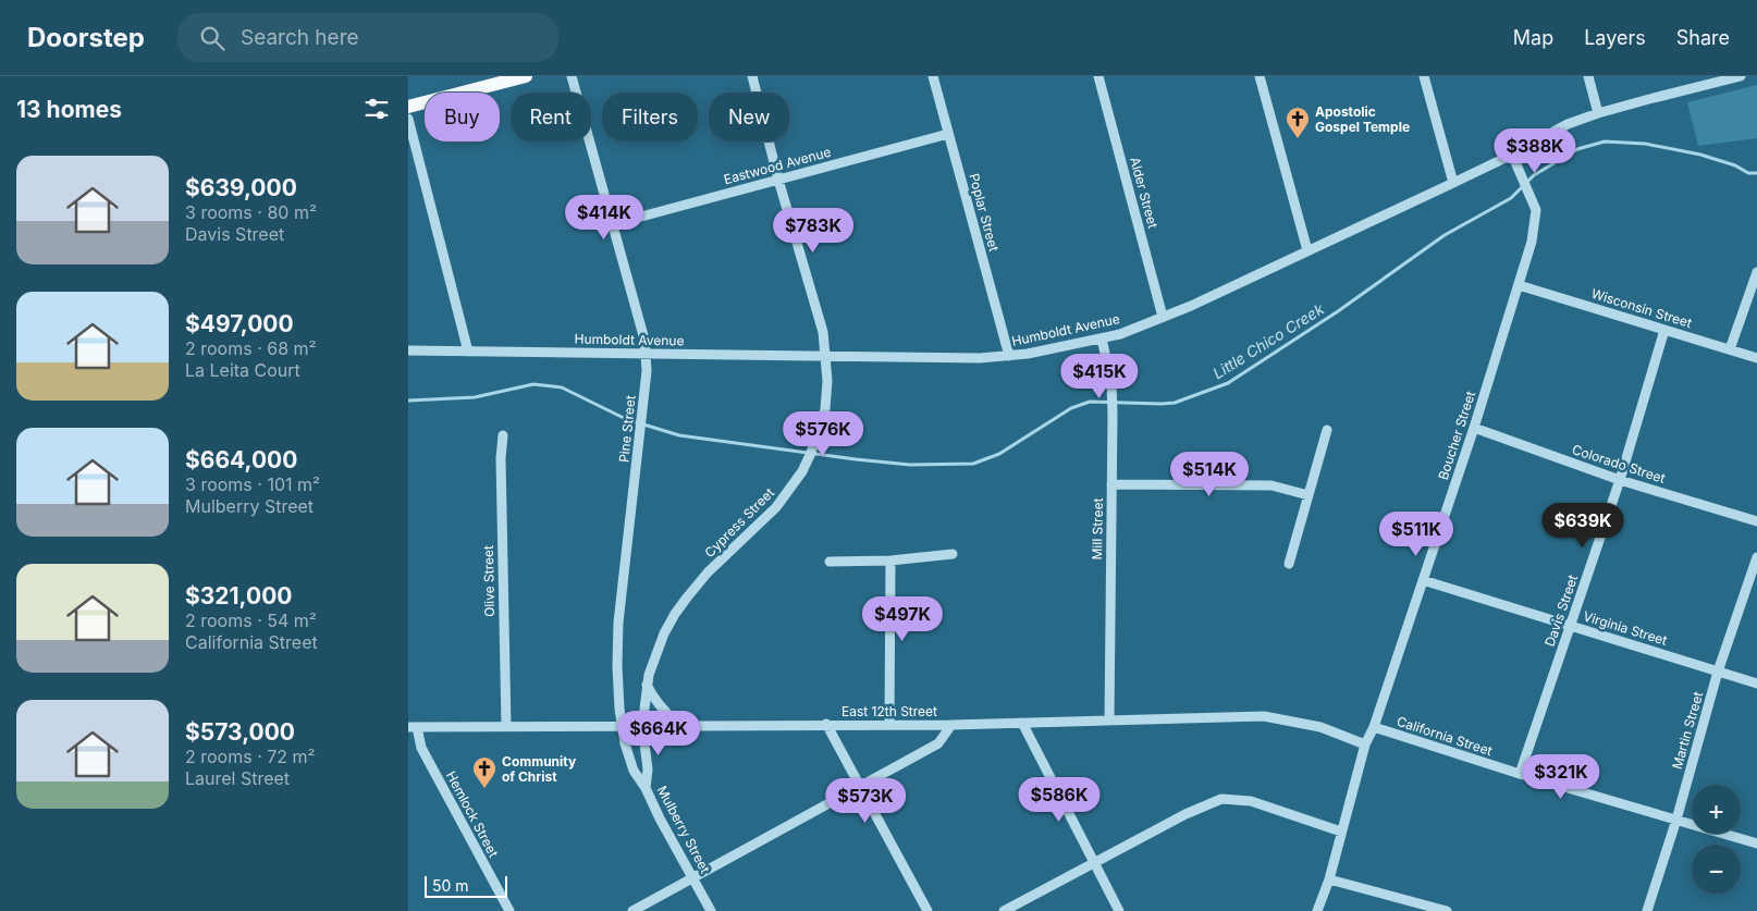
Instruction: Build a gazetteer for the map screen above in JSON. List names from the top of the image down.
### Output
{
  "streets": {
    "street": [
      "Eastwood Avenue",
      "Alder Street",
      "Poplar Street",
      "Wisconsin Street",
      "Humboldt Avenue",
      "Pine Street",
      "Boucher Street",
      "Colorado Street",
      "Cypress Street",
      "Mill Street",
      "Olive Street",
      "Davis Street",
      "Virginia Street",
      "East 12th Street",
      "Martin Street",
      "California Street",
      "Hemlock Street",
      "Mulberry Street"
    ]
  },
  "crossings": [
    ["Eastwood Avenue", "Poplar Street"],
    ["Eastwood Avenue", "Pine Street"],
    ["Eastwood Avenue", "Cypress Street"],
    ["Alder Street", "Humboldt Avenue"],
    ["Poplar Street", "Humboldt Avenue"],
    ["Wisconsin Street", "Boucher Street"],
    ["Wisconsin Street", "Davis Street"],
    ["Humboldt Avenue", "Pine Street"],
    ["Humboldt Avenue", "Boucher Street"],
    ["Humboldt Avenue", "Cypress Street"],
    ["Humboldt Avenue", "Mill Street"],
    ["Pine Street", "East 12th Street"],
    ["Pine Street", "Mulberry Street"],
    ["Boucher Street", "Colorado Street"],
    ["Boucher Street", "Virginia Street"],
    ["Boucher Street", "East 12th Street"],
    ["Boucher Street", "California Street"],
    ["Colorado Street", "Davis Street"],
    ["Cypress Street", "East 12th Street"],
    ["Cypress Street", "Mulberry Street"],
    ["Mill Street", "East 12th Street"],
    ["Olive Street", "East 12th Street"],
    ["Davis Street", "Virginia Street"],
    ["Davis Street", "California Street"],
    ["Virginia Street", "Martin Street"],
    ["East 12th Street", "Hemlock Street"],
    ["East 12th Street", "Mulberry Street"],
    ["Martin Street", "California Street"]
  ],
  "water": ["Little Chico Creek"],
  "places": {
    "church": ["Apostolic Gospel Temple", "Community of Christ"]
  },
  "scale_bar": "50 m",
  "page": {
    "header": "Doorstep",
    "search": "Search here",
    "nav": ["Map", "Layers", "Share"],
    "heading": "13 homes",
    "chip": [
      "Buy",
      "Rent",
      "Filters",
      "New"
    ],
    "price": [
      "$388K",
      "$414K",
      "$783K",
      "$415K",
      "$576K",
      "$514K",
      "$639K",
      "$511K",
      "$497K",
      "$664K",
      "$321K",
      "$586K",
      "$573K"
    ],
    "list": [
      {
        "name": "$639,000",
        "note": "3 rooms · 80 m² · Davis Street"
      },
      {
        "name": "$497,000",
        "note": "2 rooms · 68 m² · La Leita Court"
      },
      {
        "name": "$664,000",
        "note": "3 rooms · 101 m² · Mulberry Street"
      },
      {
        "name": "$321,000",
        "note": "2 rooms · 54 m² · California Street"
      },
      {
        "name": "$573,000",
        "note": "2 rooms · 72 m² · Laurel Street"
      }
    ],
    "map_buttons": ["+", "−"],
    "scale": "50 m"
  }
}
